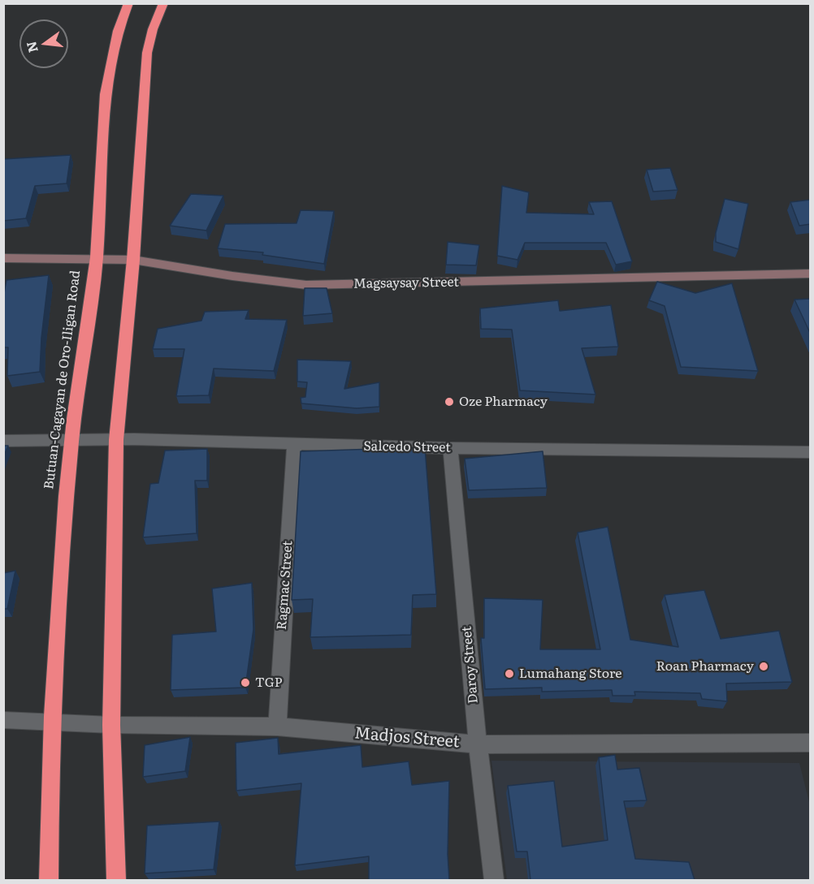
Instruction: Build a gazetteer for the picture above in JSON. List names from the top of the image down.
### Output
{
  "streets": {
    "highway": ["Butuan-Cagayan de Oro-Iligan Road"],
    "street": [
      "Magsaysay Street",
      "Salcedo Street",
      "Ragmac Street",
      "Daroy Street",
      "Madjos Street"
    ]
  },
  "crossings": [
    ["Magsaysay Street", "Butuan-Cagayan de Oro-Iligan Road"],
    ["Butuan-Cagayan de Oro-Iligan Road", "Salcedo Street"],
    ["Butuan-Cagayan de Oro-Iligan Road", "Madjos Street"],
    ["Salcedo Street", "Ragmac Street"],
    ["Salcedo Street", "Daroy Street"],
    ["Ragmac Street", "Madjos Street"],
    ["Daroy Street", "Madjos Street"]
  ],
  "places": [
    "Oze Pharmacy",
    "Roan Pharmacy",
    "Lumahang Store",
    "TGP"
  ],
  "north": "left"
}
